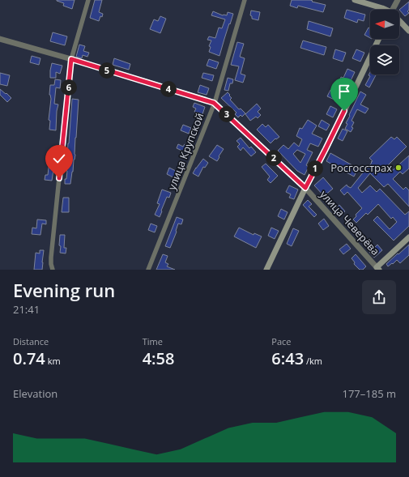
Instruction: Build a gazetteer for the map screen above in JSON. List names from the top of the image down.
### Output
{
  "streets": {
    "street": ["улица Крупской", "улица Чеверёва"]
  },
  "crossings": [
    ["улица Крупской", "улица Чеверёва"]
  ],
  "places": ["Росгосстрах"],
  "north": "left",
  "page": {
    "pins": [
      "5",
      "6",
      "4",
      "3",
      "2",
      "1"
    ],
    "heading": ["Evening run", "21:41"],
    "stats": [
      ["Distance", "0.74 km"],
      ["Time", "4:58"],
      ["Pace", "6:43 /km"]
    ],
    "chart": ["Elevation", "177–185 m"]
  }
}
